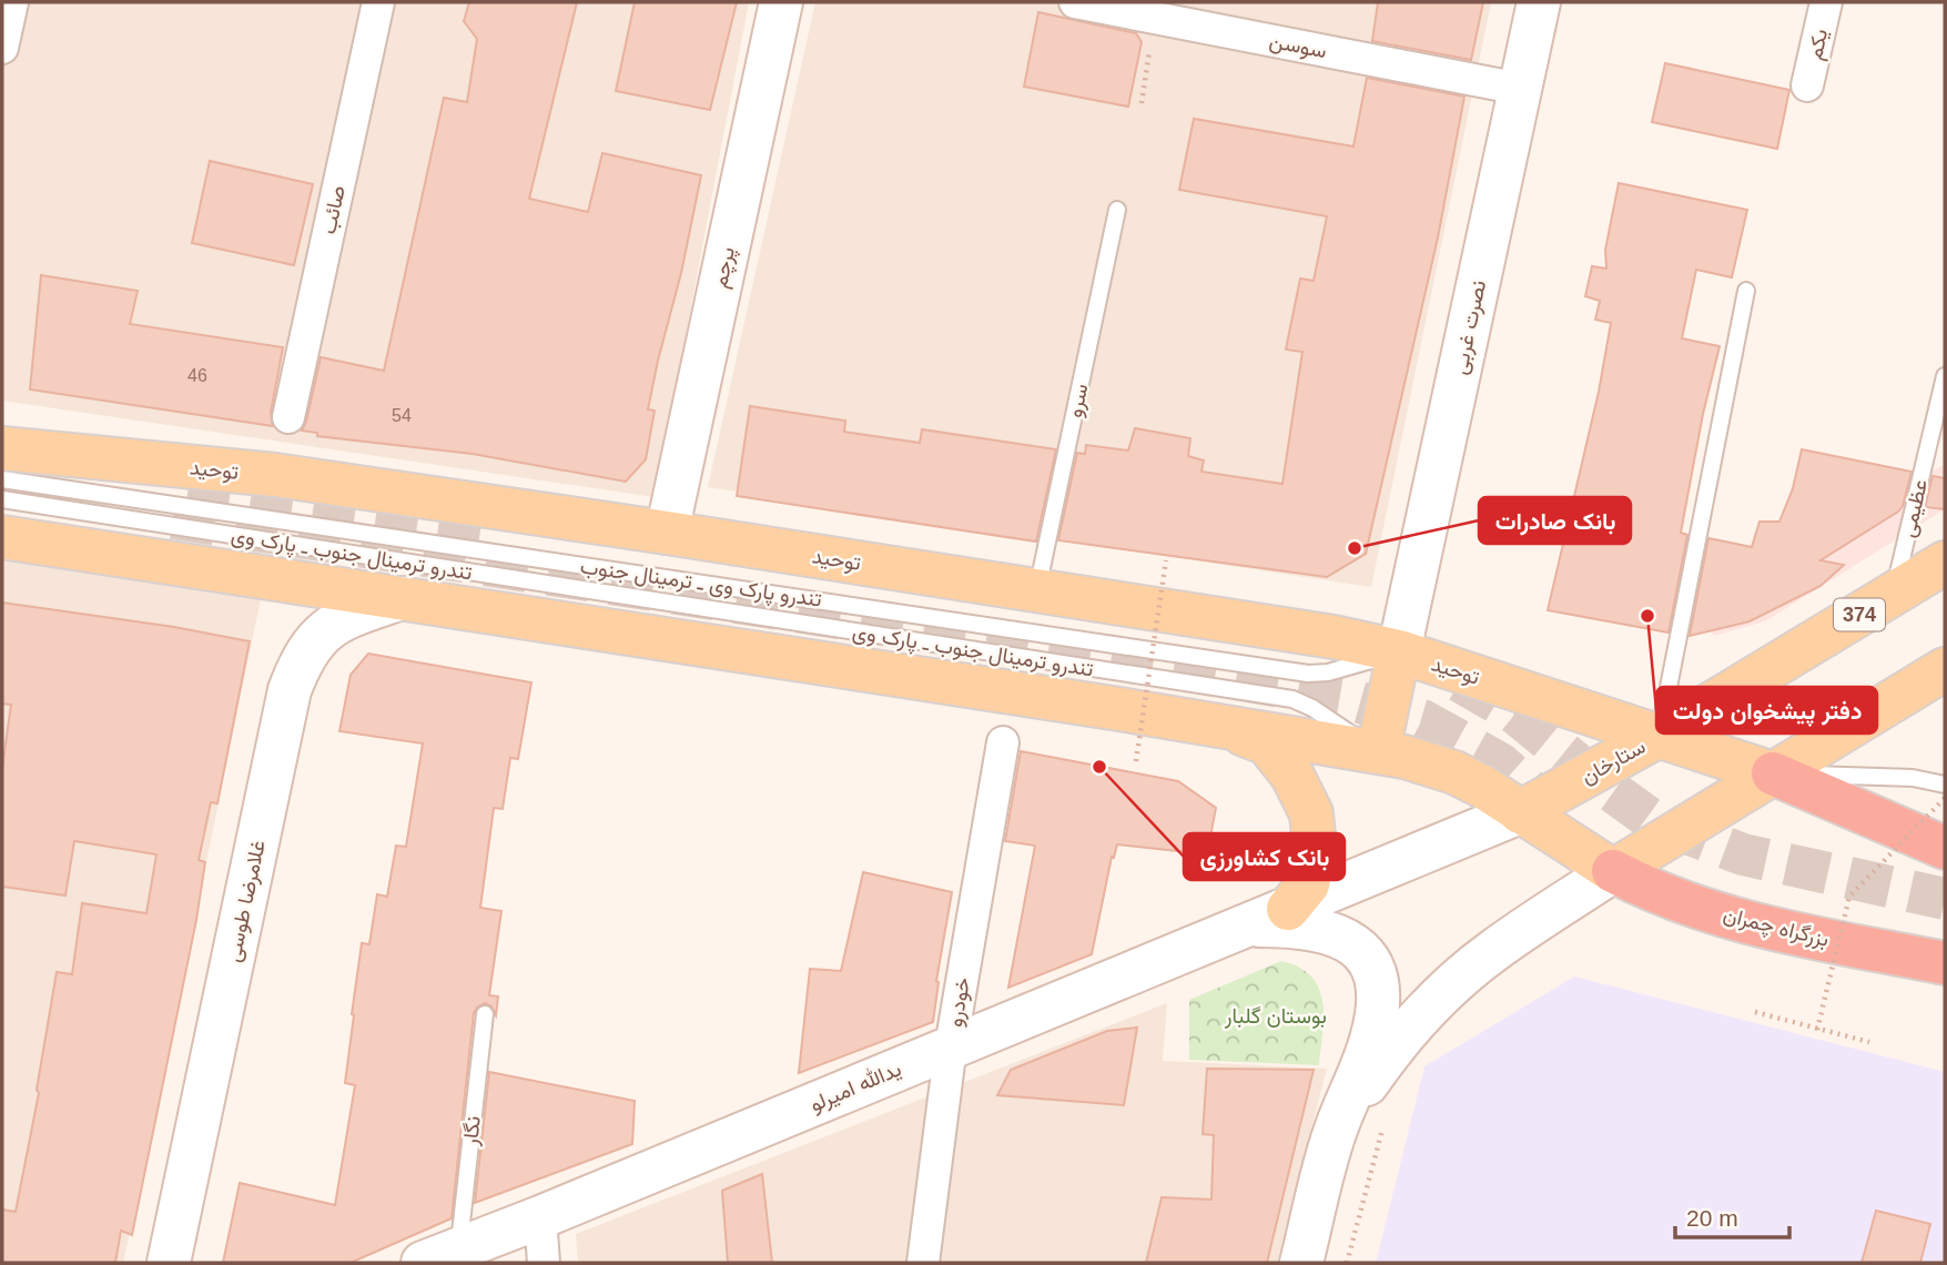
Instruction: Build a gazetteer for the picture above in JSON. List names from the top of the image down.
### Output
{
  "streets": {
    "highway": ["بزرگراه چمران"],
    "main road": ["توحید", "374", "ستارخان"],
    "street": [
      "یکم",
      "سوسن",
      "صائب",
      "پرچم",
      "نصرت غربی",
      "غلامرضا طوسی",
      "خودرو",
      "یدالله امیرلو"
    ],
    "lane": [
      "سرو",
      "عظیمی",
      "تندرو ترمینال جنوب ـ پارک وی",
      "تندرو پارک وی ـ ترمینال جنوب",
      "نگار"
    ]
  },
  "crossings": [
    ["سوسن", "نصرت غربی"],
    ["پرچم", "توحید"],
    ["نصرت غربی", "توحید"],
    ["نصرت غربی", "تندرو پارک وی ـ ترمینال جنوب"],
    ["سرو", "توحید"],
    ["توحید", "تندرو پارک وی ـ ترمینال جنوب"],
    ["توحید", "ستارخان"],
    ["عظیمی", "ستارخان"],
    ["ستارخان", "یدالله امیرلو"],
    ["خودرو", "یدالله امیرلو"],
    ["یدالله امیرلو", "نگار"]
  ],
  "parks": ["بوستان گلبار"],
  "places": ["بانک صادرات", "دفتر پیشخوان دولت", "بانک کشاورزی"],
  "house_numbers": ["46", "54"],
  "scale_bar": "20 m"
}
